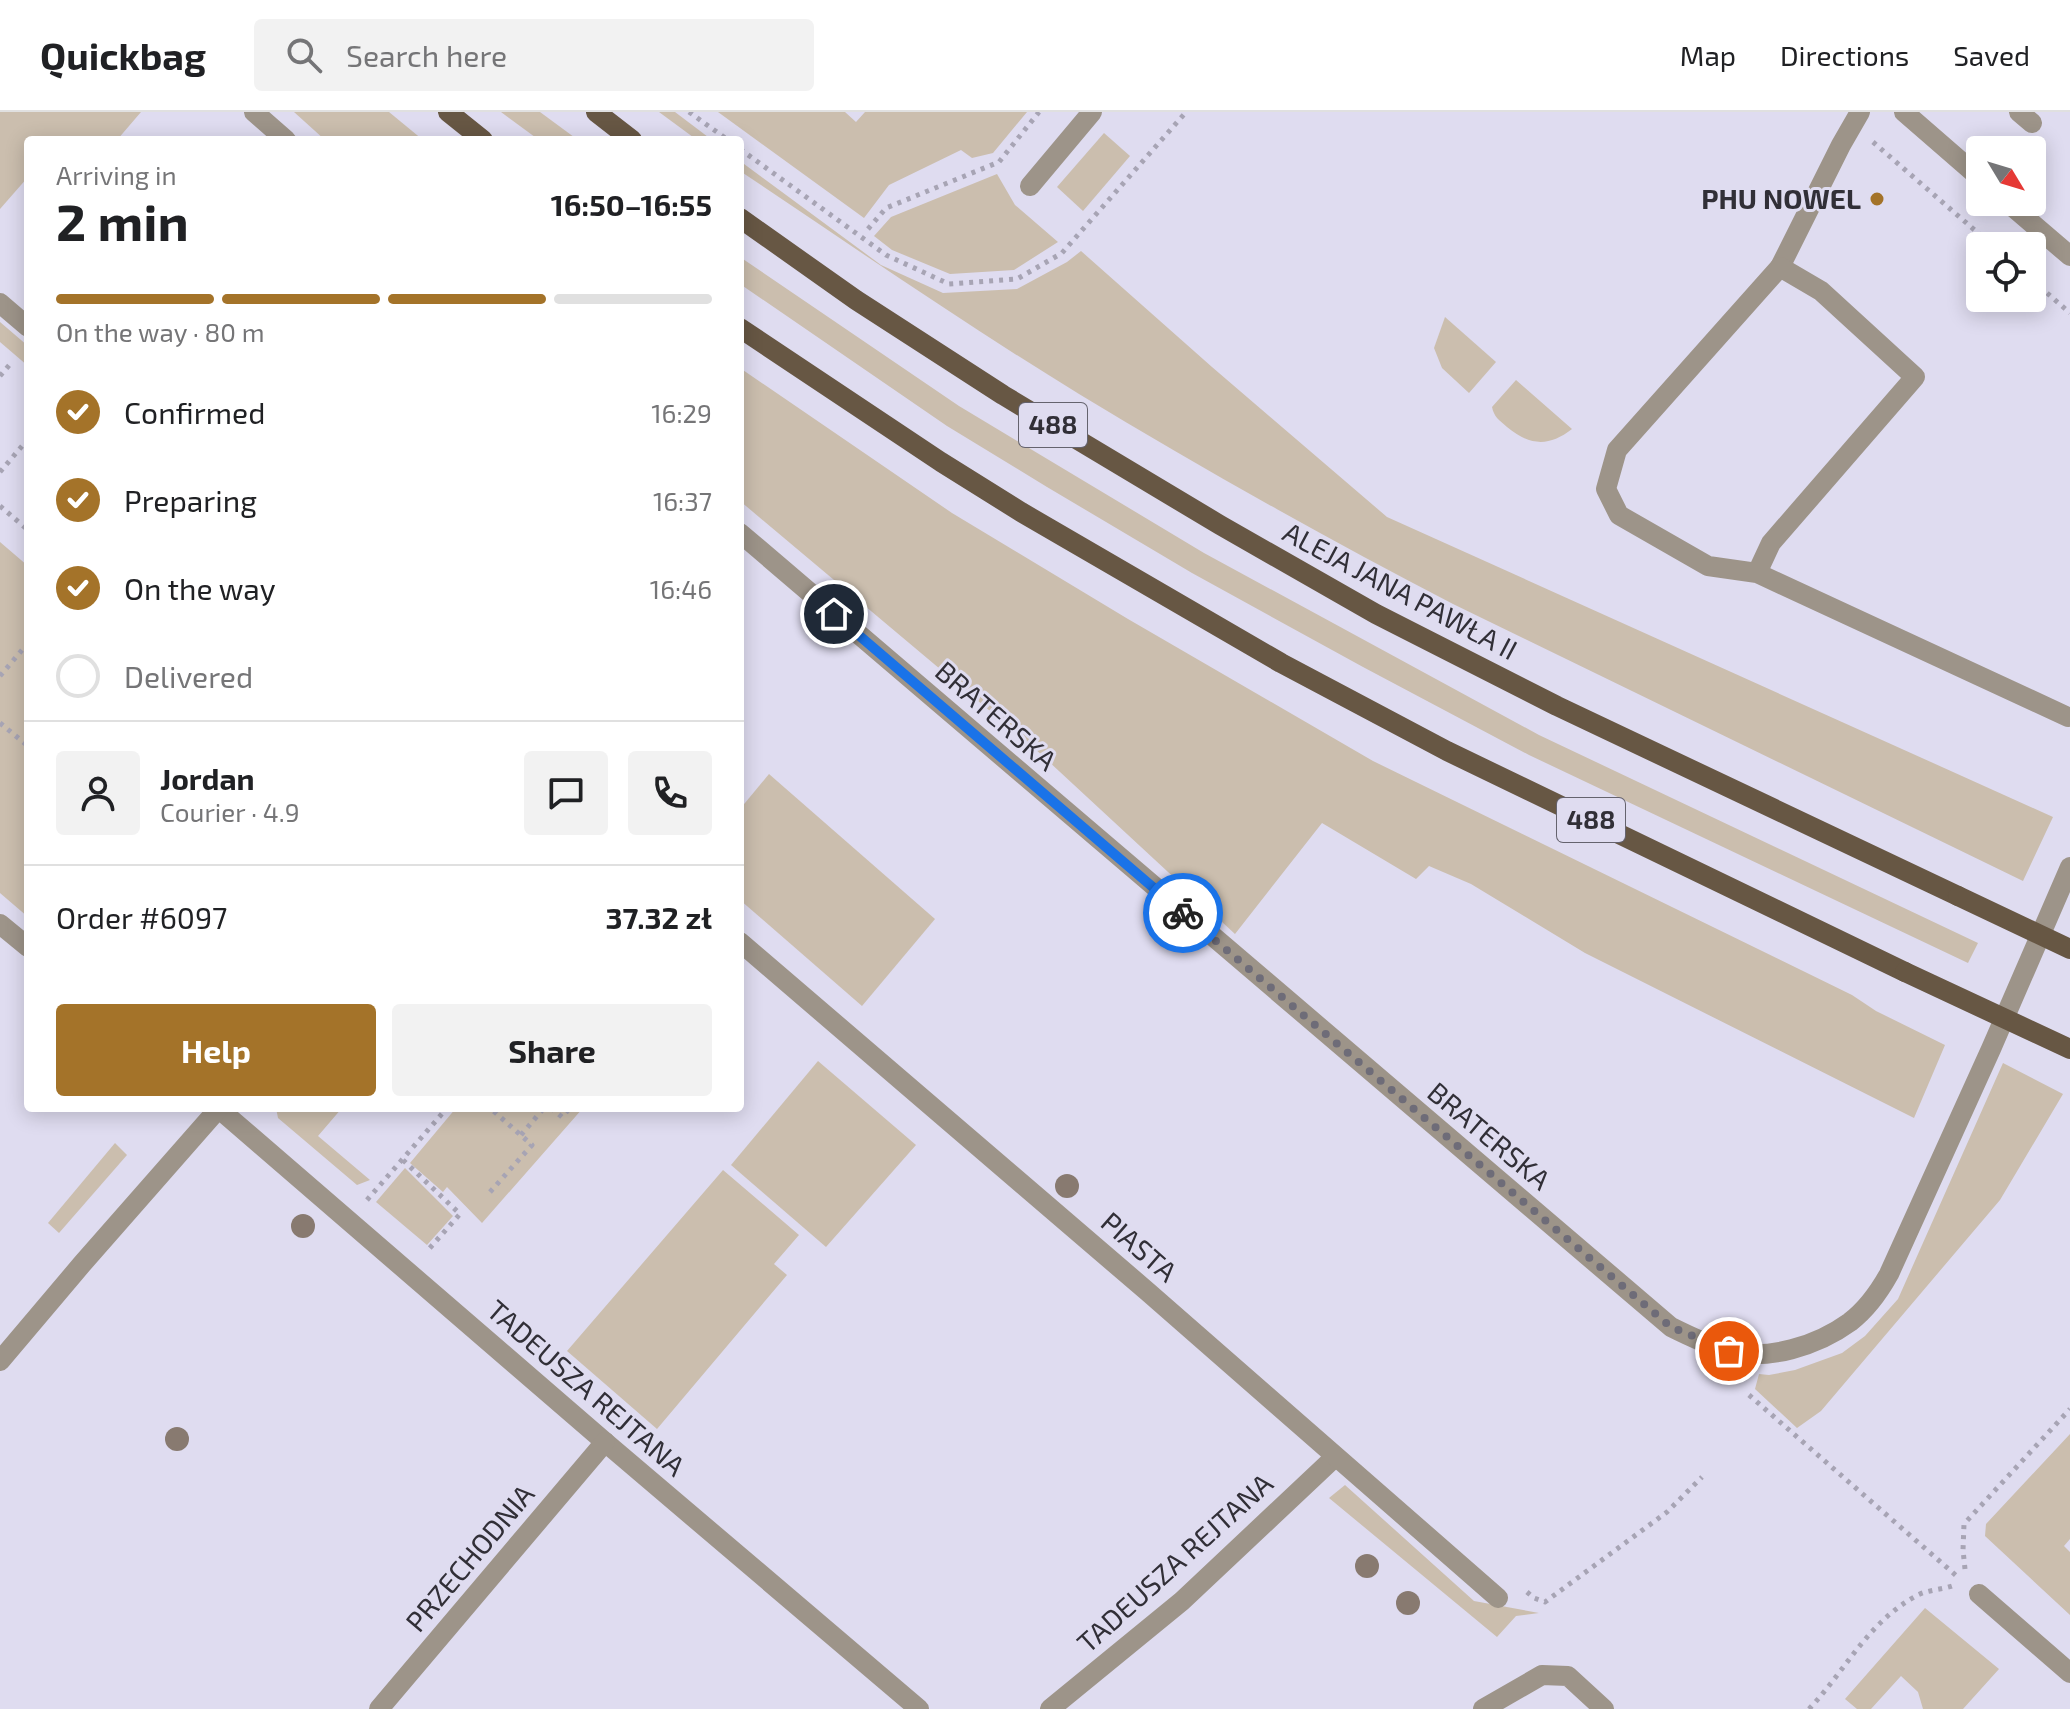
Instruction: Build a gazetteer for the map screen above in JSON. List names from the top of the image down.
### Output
{
  "streets": {
    "main road": ["488", "ALEJA JANA PAWŁA II"],
    "street": [
      "BRATERSKA",
      "PIASTA",
      "TADEUSZA REJTANA",
      "PRZECHODNIA"
    ]
  },
  "crossings": [
    ["PIASTA", "TADEUSZA REJTANA"],
    ["TADEUSZA REJTANA", "PRZECHODNIA"]
  ],
  "places": ["PHU NOWEL"],
  "north": "bottom right",
  "page": {
    "header": "Quickbag",
    "search": "Search here",
    "nav": ["Map", "Directions", "Saved"],
    "heading": ["2 min", "Arriving in", "16:50–16:55"],
    "panel": [
      "Jordan",
      "Courier · 4.9",
      "Order #6097",
      "37.32 zł"
    ],
    "bar": "On the way · 80 m",
    "list": [
      ["Confirmed", "16:29"],
      ["Preparing", "16:37"],
      ["On the way", "16:46"],
      "Delivered"
    ],
    "buttons": ["Help", "Share"]
  }
}
